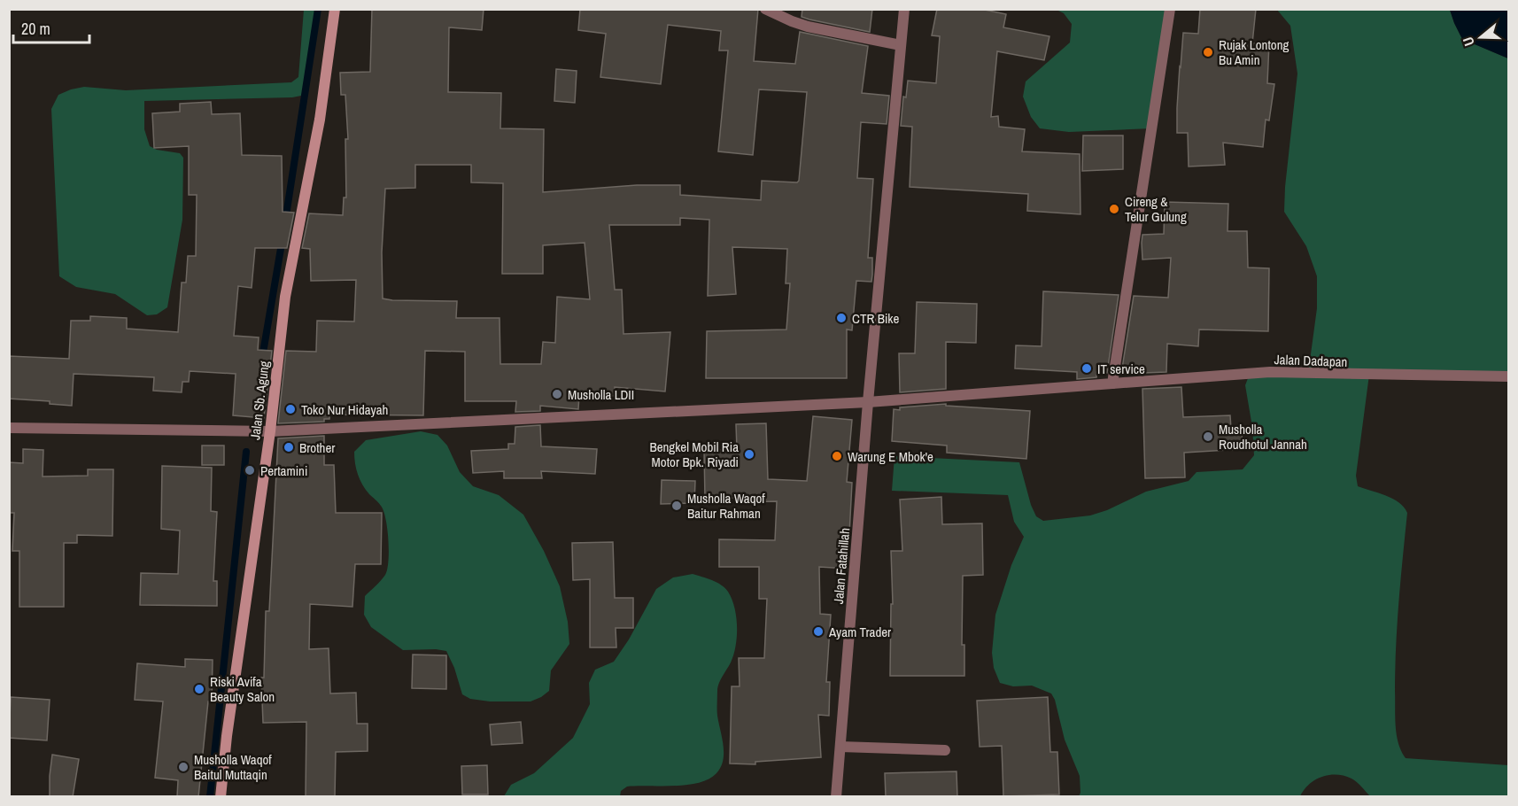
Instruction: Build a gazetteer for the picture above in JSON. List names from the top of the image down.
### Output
{
  "streets": {
    "street": ["Jalan Dadapan", "Jalan Sb. Agung", "Jalan Fatahillah"]
  },
  "crossings": [
    ["Jalan Dadapan", "Jalan Sb. Agung"],
    ["Jalan Dadapan", "Jalan Fatahillah"]
  ],
  "places": [
    "Rujak Lontong Bu Amin",
    "Cireng & Telur Gulung",
    "CTR Bike",
    "IT service",
    "Musholla LDII",
    "Toko Nur Hidayah",
    "Musholla Roudhotul Jannah",
    "Brother",
    "Bengkel Mobil Ria Motor Bpk. Riyadi",
    "Warung E Mbok'e",
    "Pertamini",
    "Musholla Waqof Baitur Rahman",
    "Ayam Trader",
    "Riski Avifa Beauty Salon",
    "Musholla Waqof Baitul Muttaqin"
  ],
  "scale_bar": "20 m",
  "north": "left"
}
